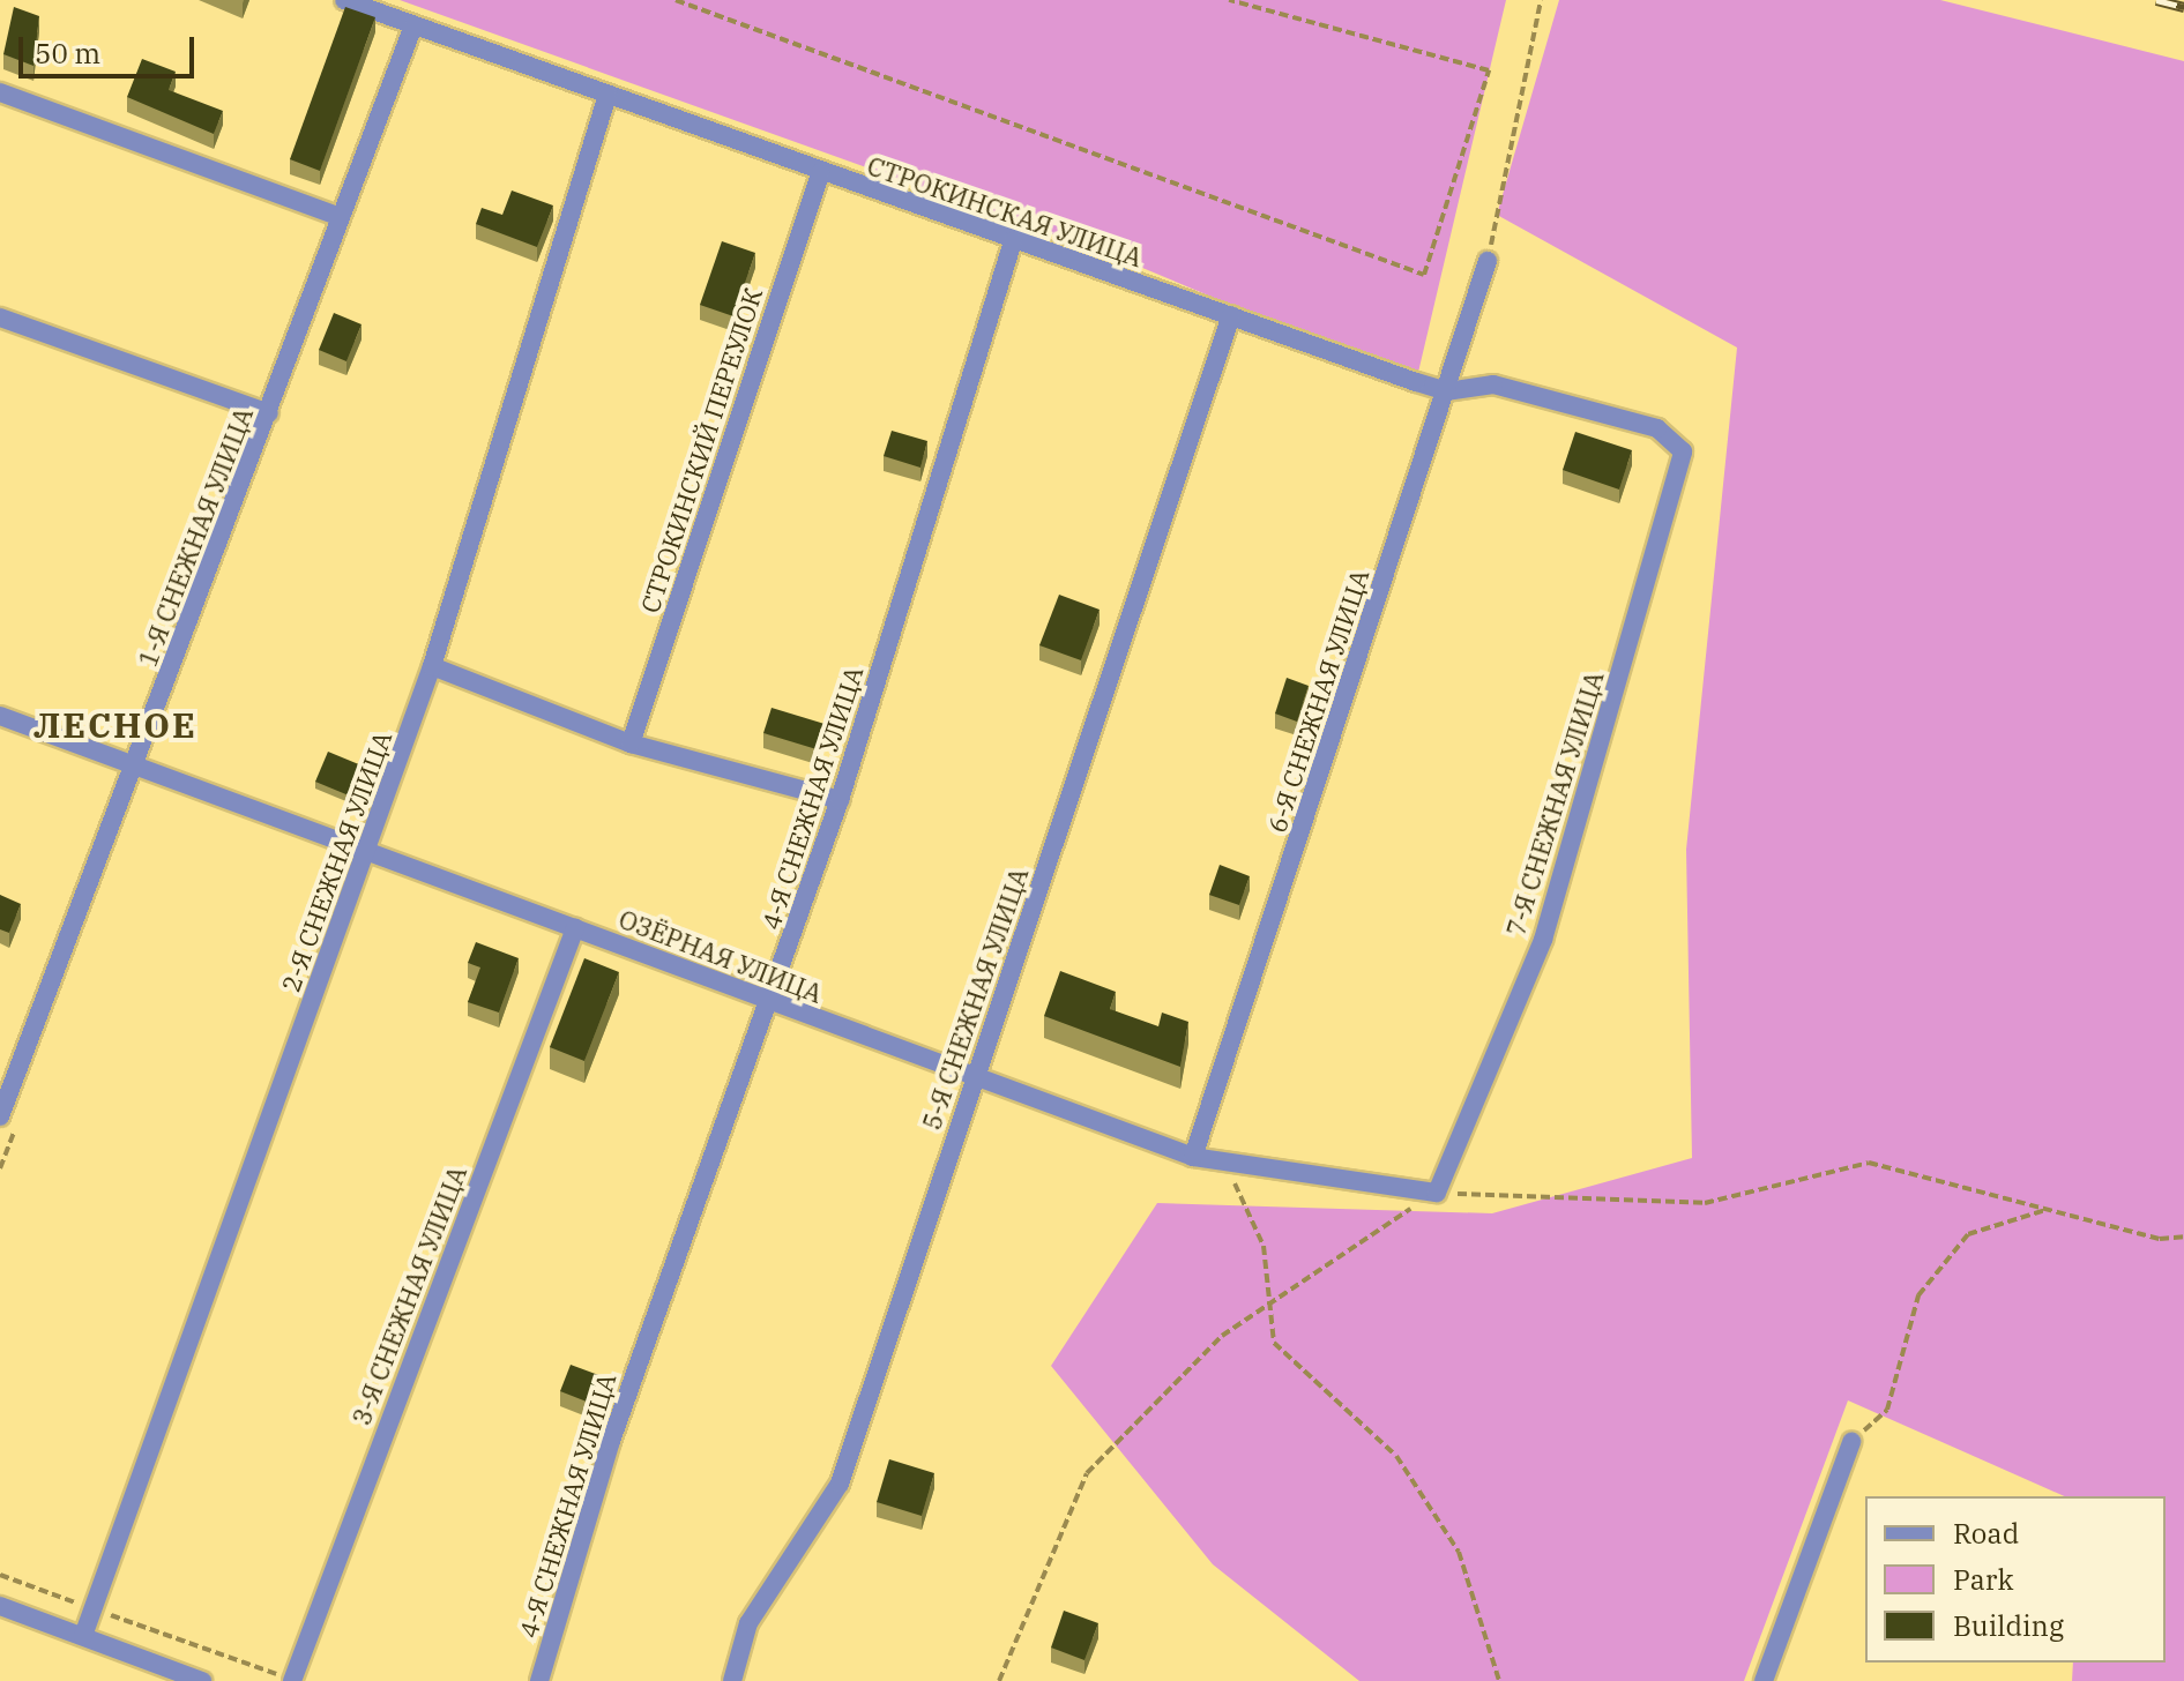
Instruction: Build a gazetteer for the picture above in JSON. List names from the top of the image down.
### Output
{
  "streets": {
    "street": [
      "СТРОКИНСКАЯ УЛИЦА",
      "СТРОКИНСКИЙ ПЕРЕУЛОК",
      "1-Я СНЕЖНАЯ УЛИЦА",
      "6-Я СНЕЖНАЯ УЛИЦА",
      "4-Я СНЕЖНАЯ УЛИЦА",
      "7-Я СНЕЖНАЯ УЛИЦА",
      "2-Я СНЕЖНАЯ УЛИЦА",
      "ОЗЁРНАЯ УЛИЦА",
      "5-Я СНЕЖНАЯ УЛИЦА",
      "3-Я СНЕЖНАЯ УЛИЦА"
    ]
  },
  "crossings": [
    ["СТРОКИНСКАЯ УЛИЦА", "СТРОКИНСКИЙ ПЕРЕУЛОК"],
    ["СТРОКИНСКАЯ УЛИЦА", "1-Я СНЕЖНАЯ УЛИЦА"],
    ["СТРОКИНСКАЯ УЛИЦА", "6-Я СНЕЖНАЯ УЛИЦА"],
    ["СТРОКИНСКАЯ УЛИЦА", "4-Я СНЕЖНАЯ УЛИЦА"],
    ["СТРОКИНСКАЯ УЛИЦА", "7-Я СНЕЖНАЯ УЛИЦА"],
    ["СТРОКИНСКАЯ УЛИЦА", "2-Я СНЕЖНАЯ УЛИЦА"],
    ["СТРОКИНСКАЯ УЛИЦА", "5-Я СНЕЖНАЯ УЛИЦА"],
    ["1-Я СНЕЖНАЯ УЛИЦА", "ОЗЁРНАЯ УЛИЦА"],
    ["6-Я СНЕЖНАЯ УЛИЦА", "ОЗЁРНАЯ УЛИЦА"],
    ["4-Я СНЕЖНАЯ УЛИЦА", "ОЗЁРНАЯ УЛИЦА"],
    ["7-Я СНЕЖНАЯ УЛИЦА", "ОЗЁРНАЯ УЛИЦА"],
    ["2-Я СНЕЖНАЯ УЛИЦА", "ОЗЁРНАЯ УЛИЦА"],
    ["ОЗЁРНАЯ УЛИЦА", "5-Я СНЕЖНАЯ УЛИЦА"],
    ["ОЗЁРНАЯ УЛИЦА", "3-Я СНЕЖНАЯ УЛИЦА"]
  ],
  "districts": ["ЛЕСНОЕ"],
  "legend": ["Road", "Park", "Building"],
  "scale_bar": "50 m"
}
